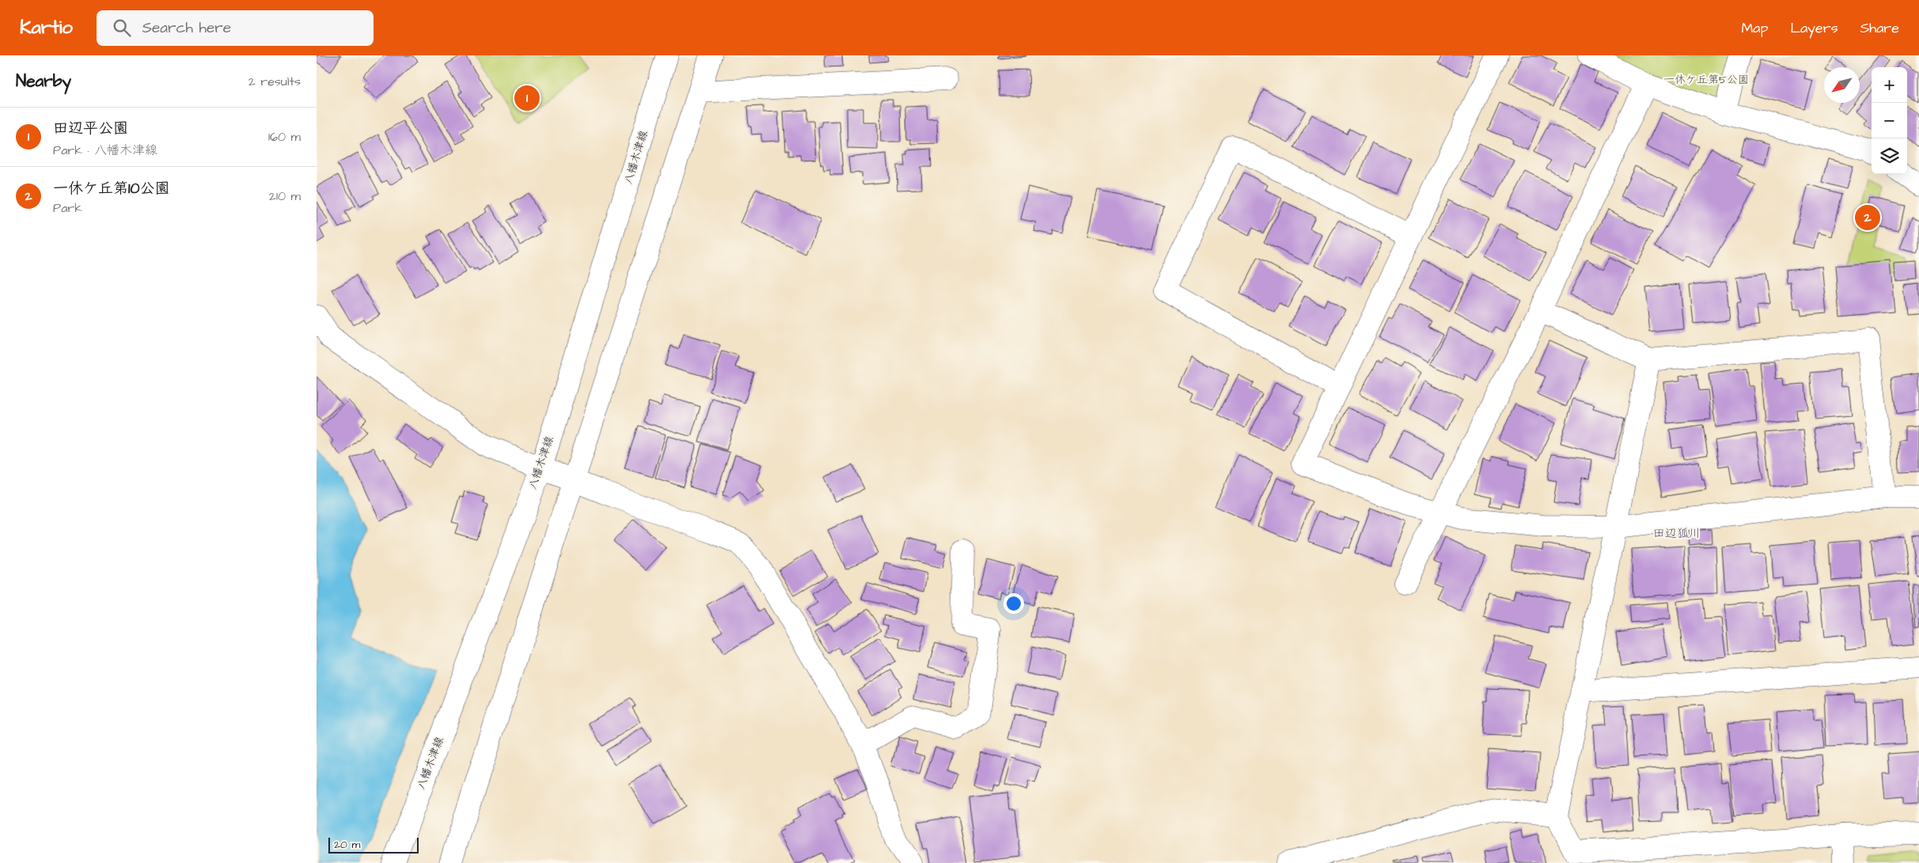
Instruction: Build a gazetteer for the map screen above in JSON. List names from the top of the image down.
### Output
{
  "streets": {
    "street": ["八幡木津線"]
  },
  "districts": ["田辺狐川"],
  "parks": ["一休ケ丘第5公園"],
  "scale_bar": "20 m",
  "north": "bottom left",
  "page": {
    "header": "Kartio",
    "search": "Search here",
    "nav": ["Map", "Layers", "Share"],
    "heading": ["Nearby", "2 results"],
    "map_buttons": ["+", "−"],
    "pins": ["1", "2"],
    "list": [
      {
        "mark": "1",
        "name": "田辺平公園",
        "note": "Park · 八幡木津線",
        "value": "160 m"
      },
      {
        "mark": "2",
        "name": "一休ケ丘第10公園",
        "note": "Park",
        "value": "210 m"
      }
    ],
    "scale": "20 m"
  }
}
